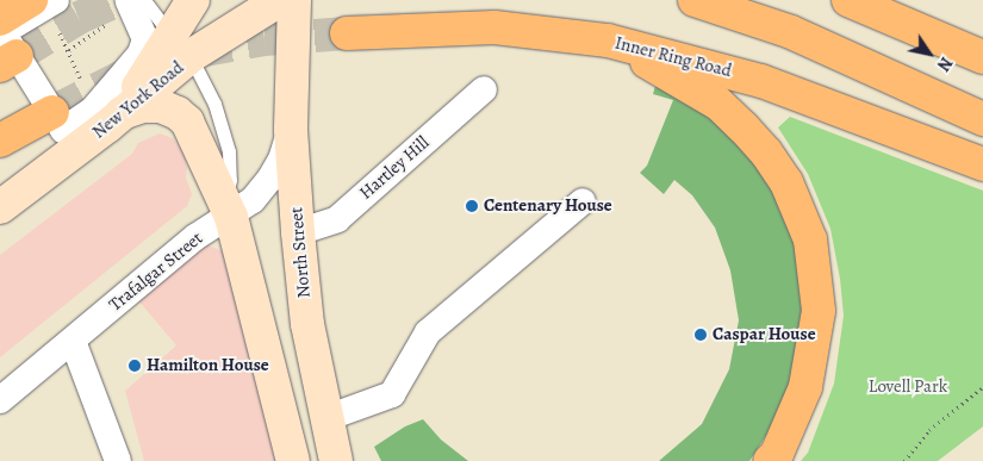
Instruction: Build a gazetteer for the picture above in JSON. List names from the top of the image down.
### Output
{
  "streets": {
    "highway": ["Inner Ring Road"],
    "street": [
      "New York Road",
      "Hartley Hill",
      "North Street",
      "Trafalgar Street"
    ]
  },
  "crossings": [
    ["New York Road", "North Street"],
    ["Hartley Hill", "North Street"],
    ["North Street", "Trafalgar Street"]
  ],
  "parks": ["Lovell Park"],
  "places": ["Centenary House", "Caspar House", "Hamilton House"],
  "north": "bottom right"
}
